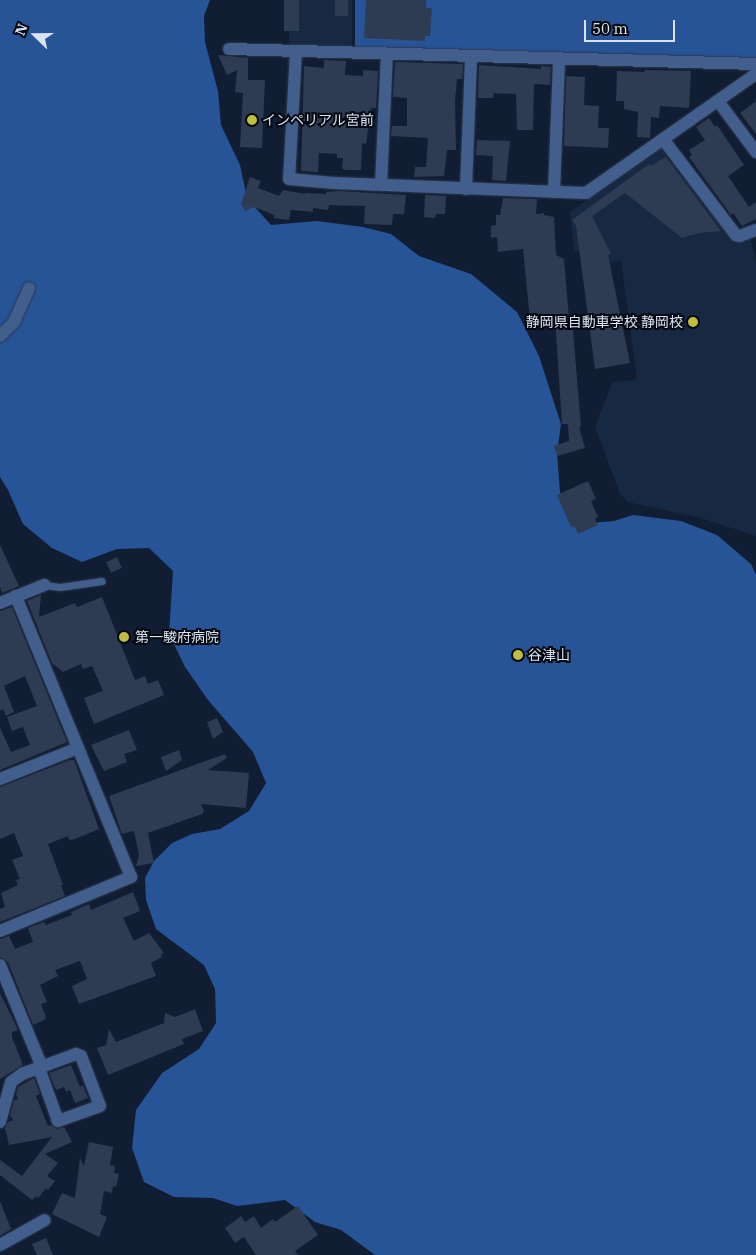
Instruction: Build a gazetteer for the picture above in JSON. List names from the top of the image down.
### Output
{
  "places": [
    "インペリアル宮前",
    "静岡県自動車学校 静岡校",
    "第一駿府病院",
    "谷津山"
  ],
  "scale_bar": "50 m",
  "north": "left"
}
